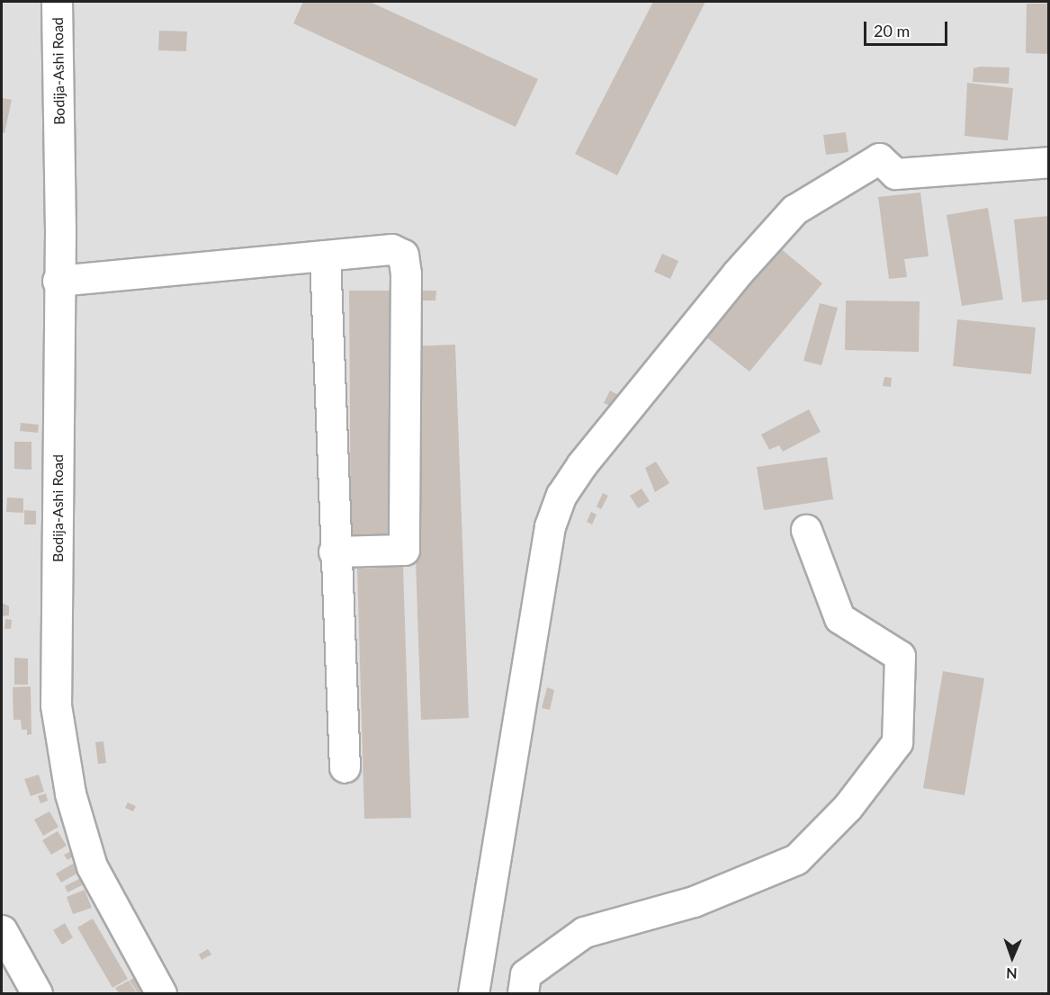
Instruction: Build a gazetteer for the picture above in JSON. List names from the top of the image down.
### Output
{
  "streets": {
    "street": ["Bodija-Ashi Road"]
  },
  "scale_bar": "20 m",
  "north": "bottom"
}
